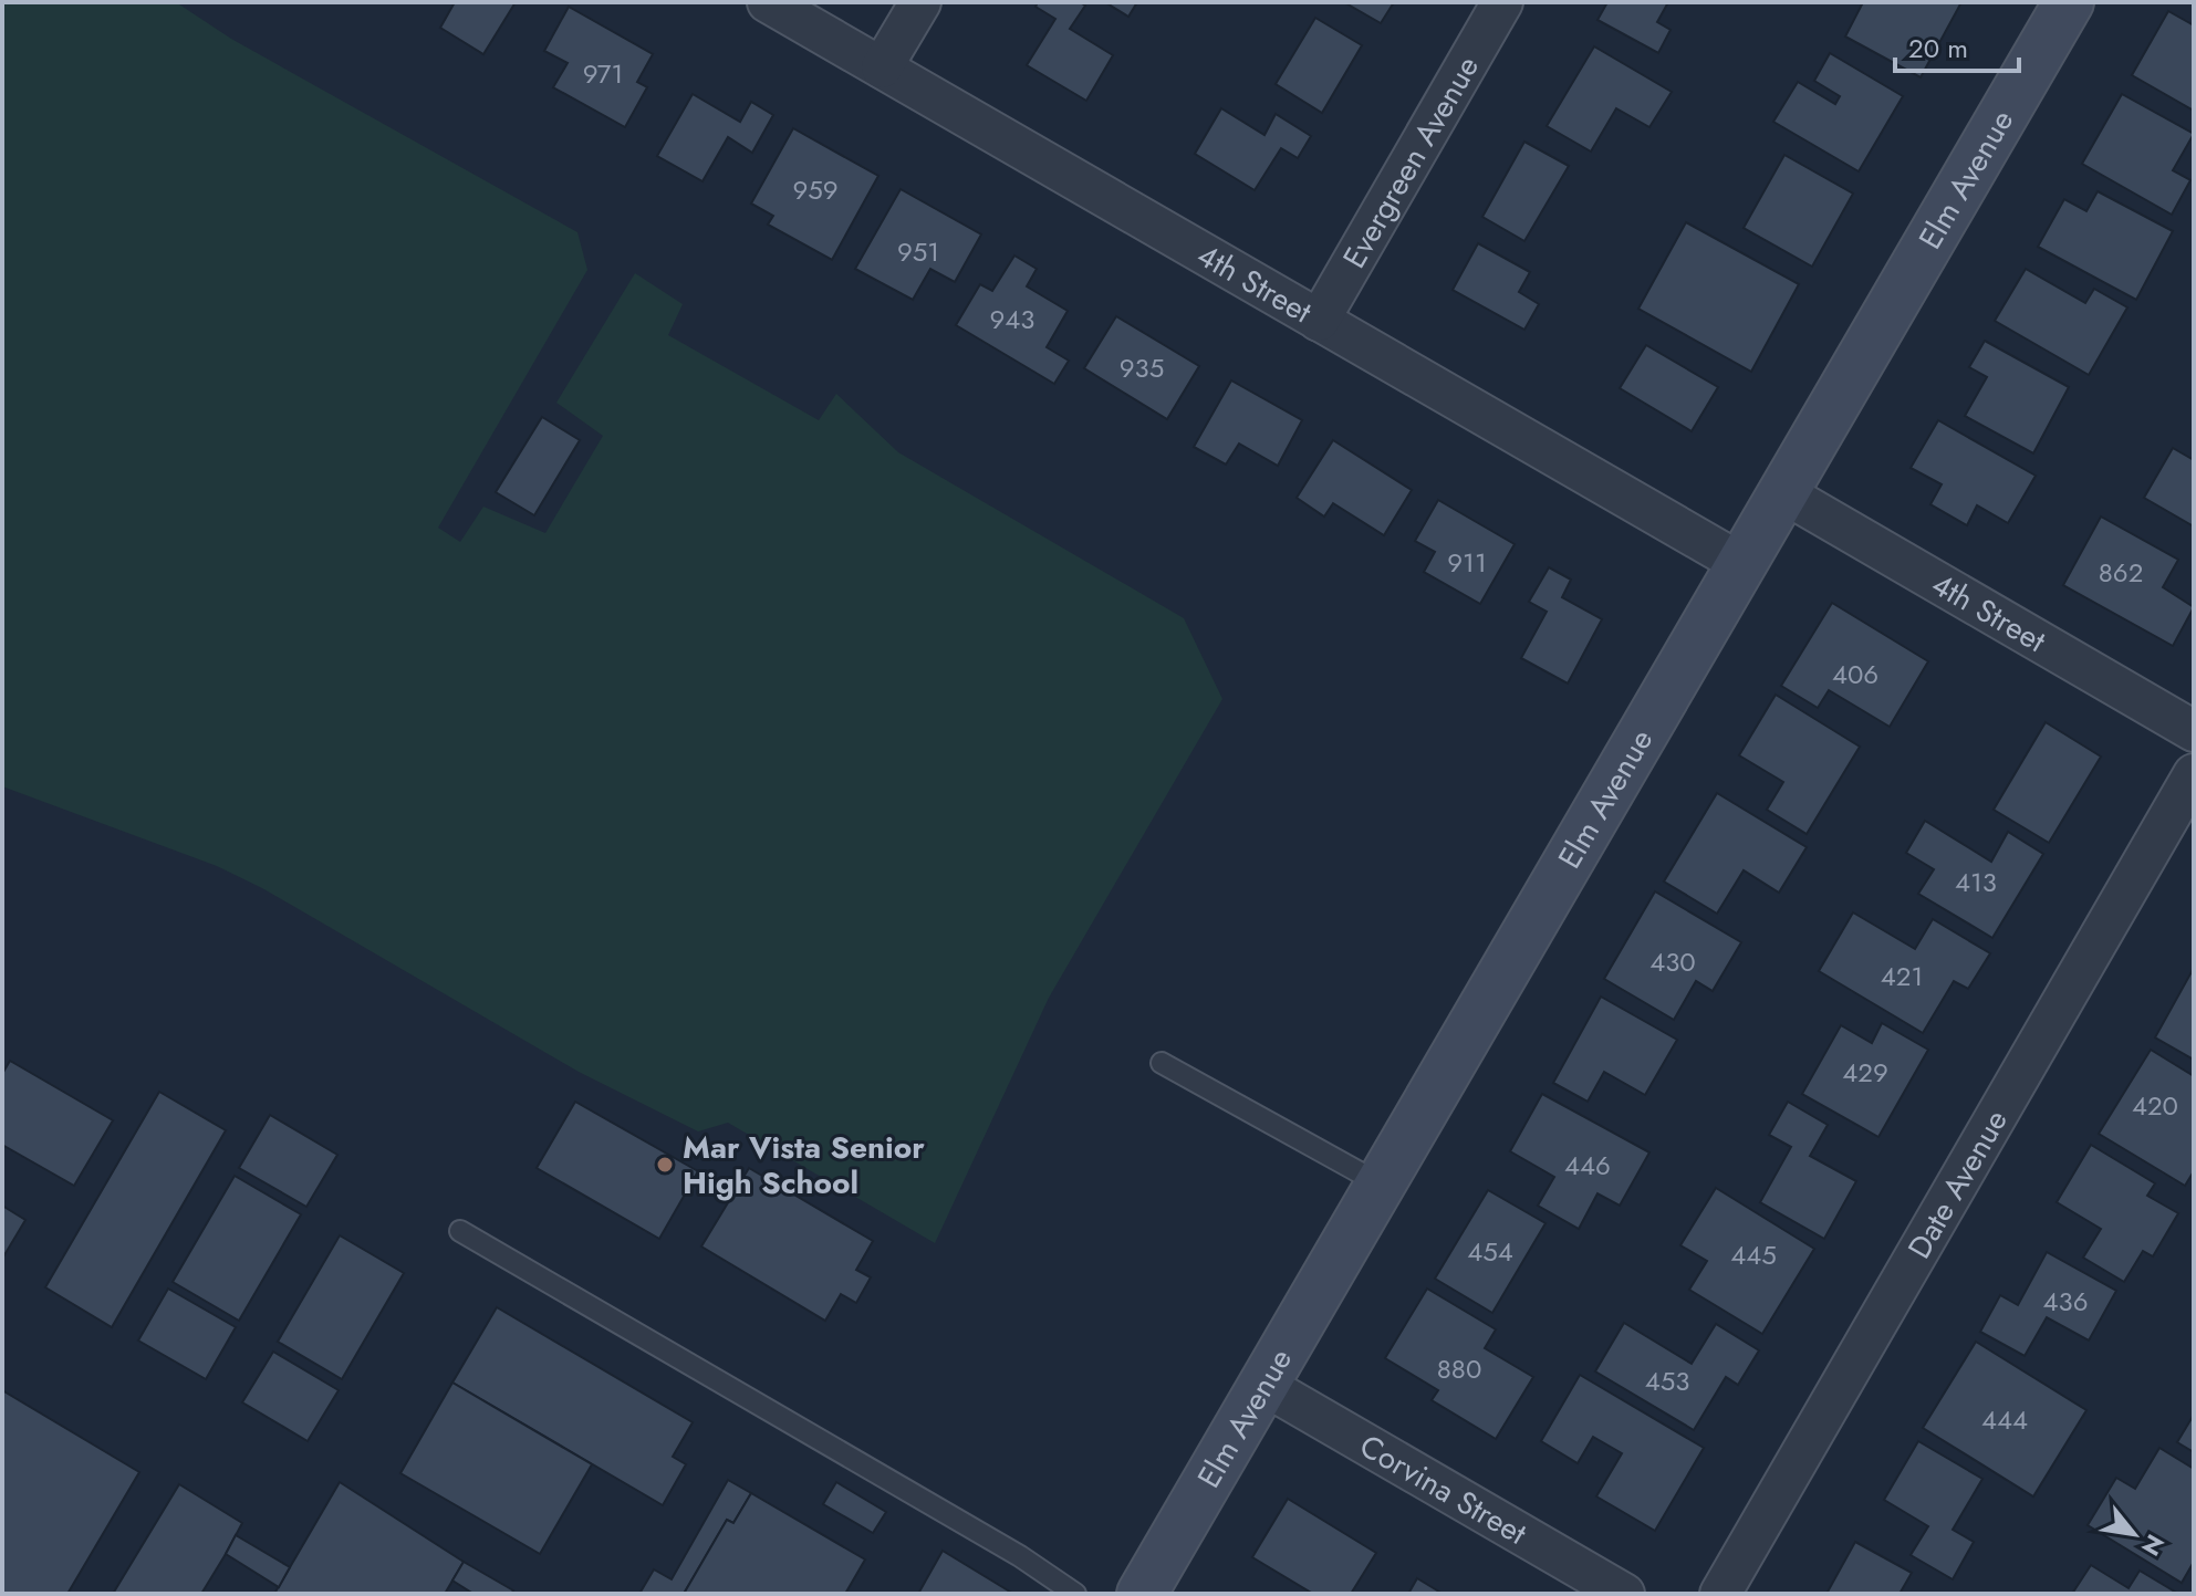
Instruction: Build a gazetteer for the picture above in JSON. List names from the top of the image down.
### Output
{
  "streets": {
    "street": [
      "Evergreen Avenue",
      "Elm Avenue",
      "4th Street",
      "Date Avenue",
      "Corvina Street"
    ]
  },
  "crossings": [
    ["Evergreen Avenue", "4th Street"],
    ["Elm Avenue", "4th Street"],
    ["Elm Avenue", "Corvina Street"]
  ],
  "places": ["Mar Vista Senior High School"],
  "house_numbers": [
    "971",
    "959",
    "951",
    "943",
    "935",
    "911",
    "862",
    "406",
    "413",
    "430",
    "421",
    "429",
    "420",
    "446",
    "454",
    "445",
    "436",
    "880",
    "453",
    "444"
  ],
  "scale_bar": "20 m",
  "north": "bottom right"
}
